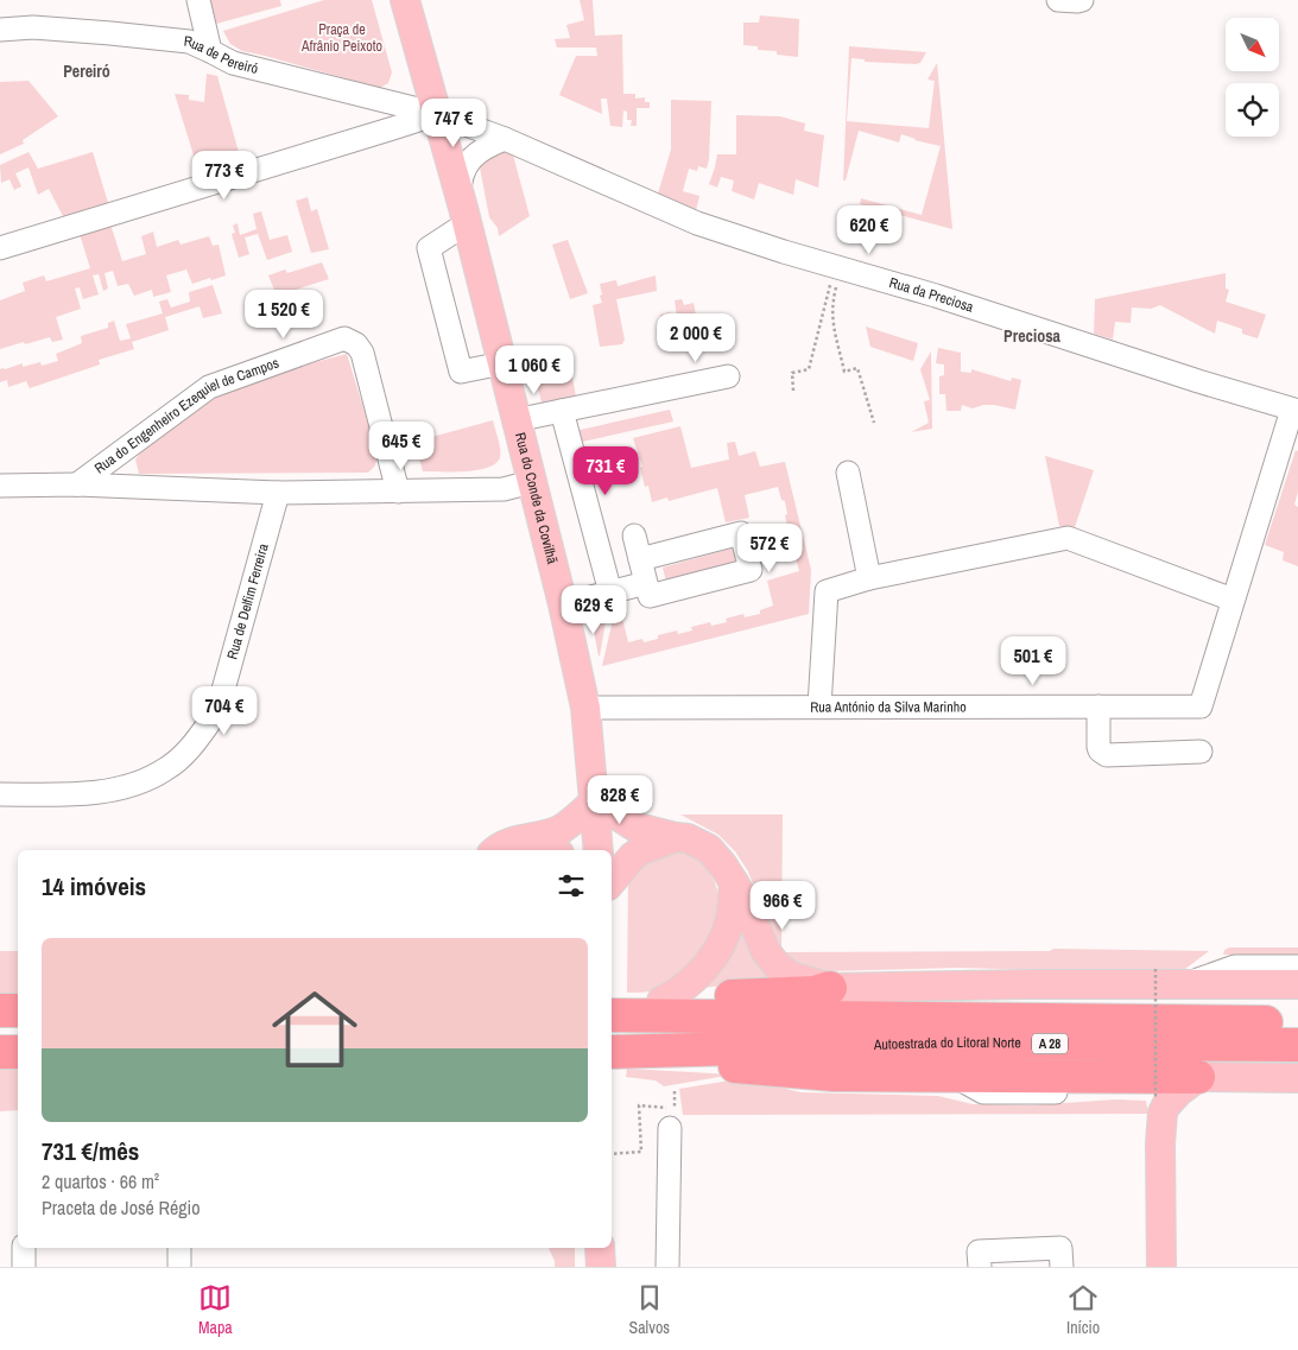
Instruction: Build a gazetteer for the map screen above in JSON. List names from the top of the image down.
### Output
{
  "streets": {
    "highway": ["Autoestrada do Litoral Norte", "A 28"],
    "main road": ["Rua do Conde da Covilhã"],
    "street": [
      "Rua de Pereiró",
      "Rua da Preciosa",
      "Rua do Engenheiro Ezequiel de Campos",
      "Rua de Delfim Ferreira",
      "Rua António da Silva Marinho"
    ]
  },
  "crossings": [
    ["Rua de Pereiró", "Rua da Preciosa"],
    ["Rua de Pereiró", "Rua do Conde da Covilhã"],
    ["Rua da Preciosa", "Rua do Conde da Covilhã"],
    ["Rua da Preciosa", "Rua António da Silva Marinho"],
    ["Rua do Engenheiro Ezequiel de Campos", "Rua do Conde da Covilhã"],
    ["Rua do Engenheiro Ezequiel de Campos", "Rua de Delfim Ferreira"],
    ["Rua do Conde da Covilhã", "Rua António da Silva Marinho"],
    ["Autoestrada do Litoral Norte", "A 28"]
  ],
  "districts": ["Pereiró", "Preciosa"],
  "parks": ["Praça de Afrânio Peixoto"],
  "north": "bottom right",
  "page": {
    "price": [
      "747 €",
      "773 €",
      "620 €",
      "1 520 €",
      "2 000 €",
      "1 060 €",
      "645 €",
      "731 €",
      "572 €",
      "629 €",
      "501 €",
      "704 €",
      "828 €",
      "966 €"
    ],
    "heading": "14 imóveis",
    "list": [
      {
        "name": "731 €/mês",
        "note": "2 quartos · 66 m² · Praceta de José Régio"
      }
    ],
    "tabs": ["Mapa", "Salvos", "Início"]
  }
}
